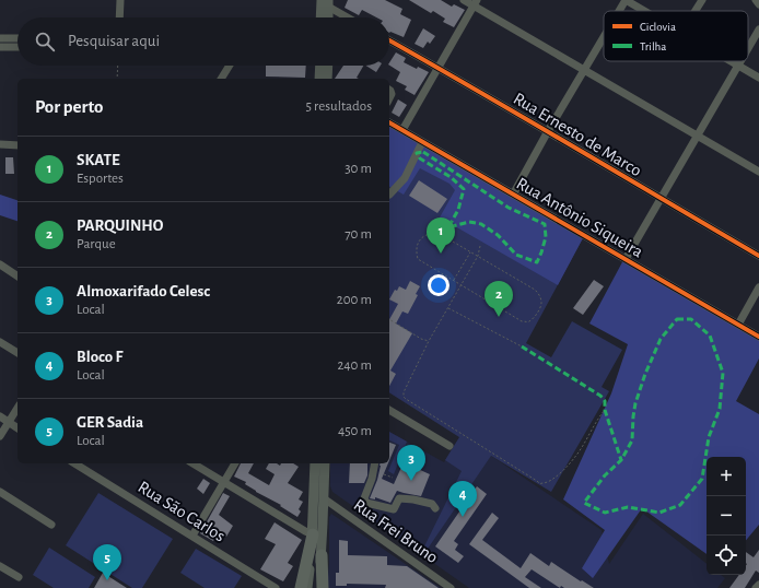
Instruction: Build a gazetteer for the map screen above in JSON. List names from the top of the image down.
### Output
{
  "streets": {
    "street": [
      "Rua Ernesto de Marco",
      "Rua Antônio Siqueira",
      "Rua São Carlos",
      "Rua Frei Bruno"
    ]
  },
  "legend": ["Ciclovia", "Trilha"],
  "page": {
    "search": "Pesquisar aqui",
    "heading": ["Por perto", "5 resultados"],
    "list": [
      {
        "mark": "1",
        "name": "SKATE",
        "note": "Esportes",
        "value": "30 m"
      },
      {
        "mark": "2",
        "name": "PARQUINHO",
        "note": "Parque",
        "value": "70 m"
      },
      {
        "mark": "3",
        "name": "Almoxarifado Celesc",
        "note": "Local",
        "value": "200 m"
      },
      {
        "mark": "4",
        "name": "Bloco F",
        "note": "Local",
        "value": "240 m"
      },
      {
        "mark": "5",
        "name": "GER Sadia",
        "note": "Local",
        "value": "450 m"
      }
    ],
    "pins": [
      "1",
      "2",
      "3",
      "4",
      "5"
    ],
    "map_buttons": ["+", "−"]
  }
}
